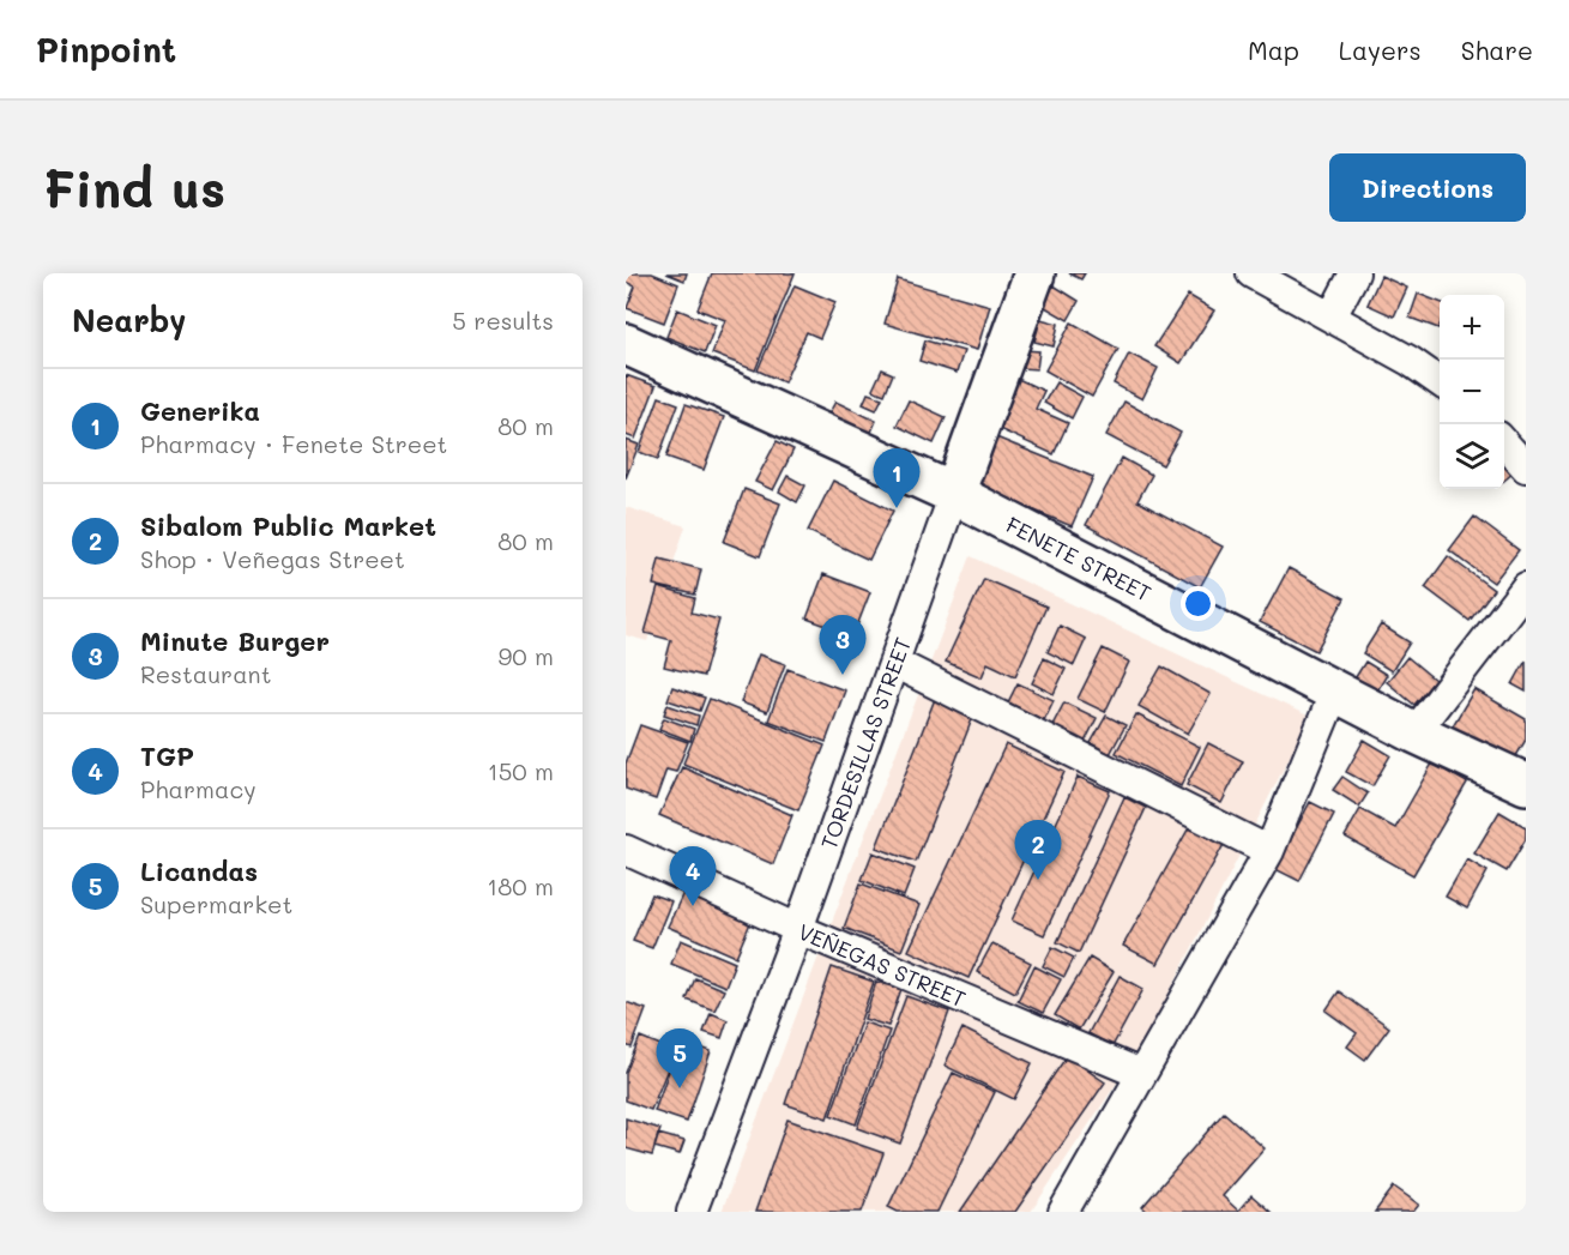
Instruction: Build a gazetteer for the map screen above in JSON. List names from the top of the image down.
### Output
{
  "streets": {
    "main road": ["FENETE STREET", "TORDESILLAS STREET"],
    "street": ["VEÑEGAS STREET"]
  },
  "crossings": [
    ["FENETE STREET", "TORDESILLAS STREET"],
    ["TORDESILLAS STREET", "VEÑEGAS STREET"]
  ],
  "page": {
    "header": "Pinpoint",
    "nav": ["Map", "Layers", "Share"],
    "buttons": "Directions",
    "title": "Find us",
    "heading": ["Nearby", "5 results"],
    "map_buttons": ["+", "−"],
    "list": [
      {
        "mark": "1",
        "name": "Generika",
        "note": "Pharmacy · Fenete Street",
        "value": "80 m"
      },
      {
        "mark": "2",
        "name": "Sibalom Public Market",
        "note": "Shop · Veñegas Street",
        "value": "80 m"
      },
      {
        "mark": "3",
        "name": "Minute Burger",
        "note": "Restaurant",
        "value": "90 m"
      },
      {
        "mark": "4",
        "name": "TGP",
        "note": "Pharmacy",
        "value": "150 m"
      },
      {
        "mark": "5",
        "name": "Licandas",
        "note": "Supermarket",
        "value": "180 m"
      }
    ],
    "pins": [
      "1",
      "3",
      "2",
      "4",
      "5"
    ]
  }
}
